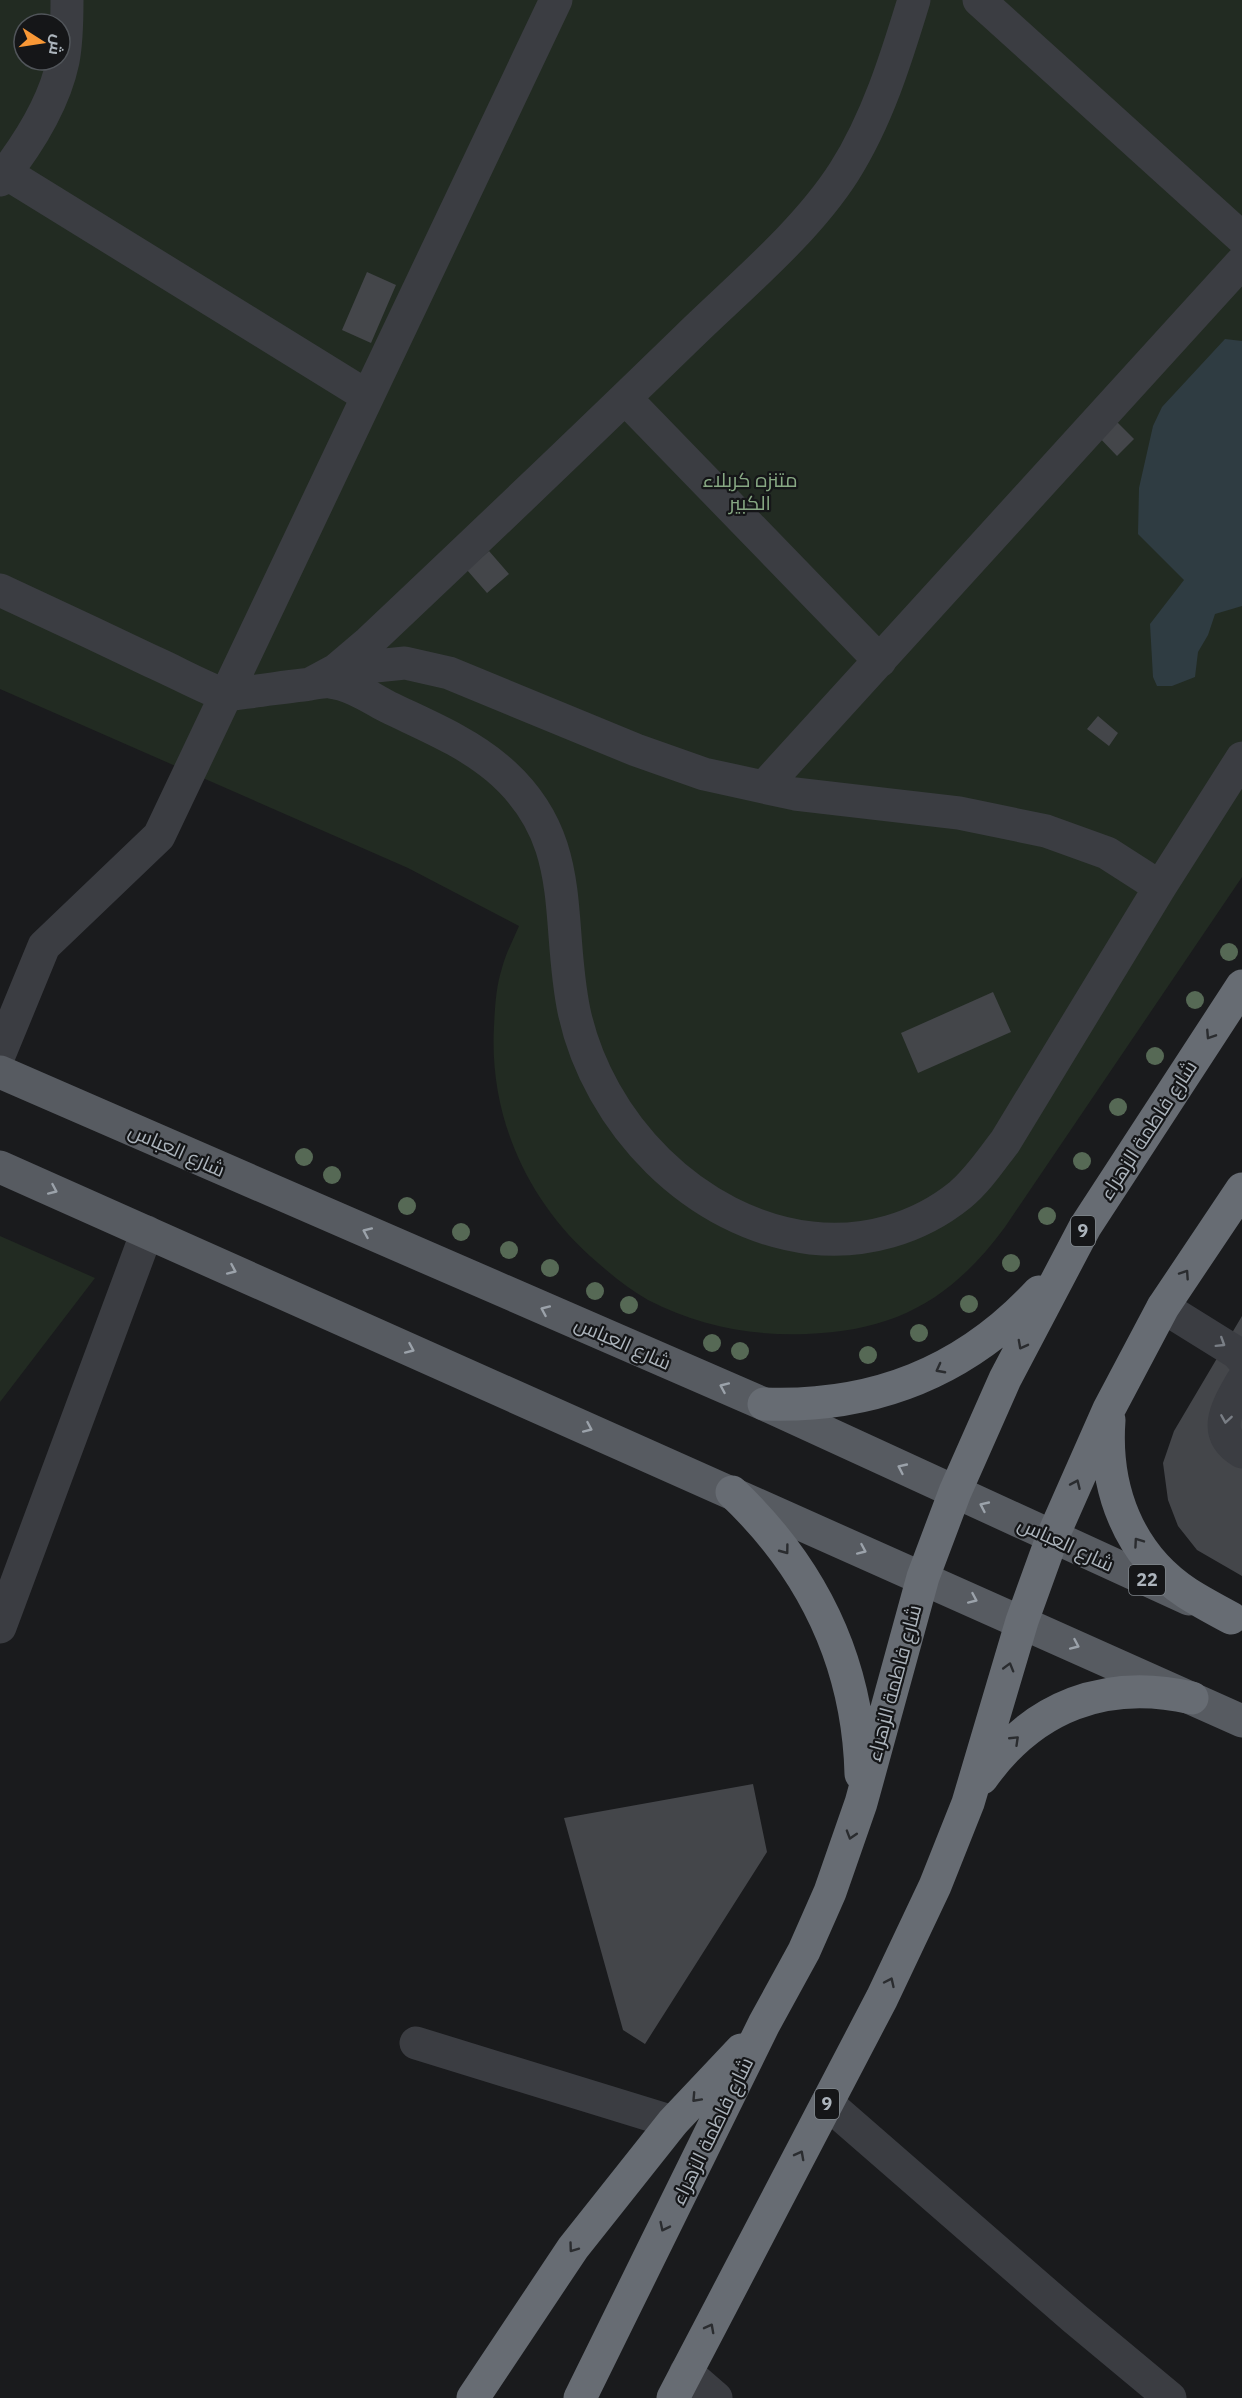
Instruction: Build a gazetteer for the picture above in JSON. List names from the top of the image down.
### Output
{
  "streets": {
    "highway": ["شارع فاطمة الزهراء", "9"],
    "main road": ["شارع العباس", "22"]
  },
  "crossings": [
    ["شارع فاطمة الزهراء", "شارع العباس"],
    ["شارع العباس", "9"]
  ],
  "parks": ["متنزه كربلاء الكبير"],
  "north": "right"
}
